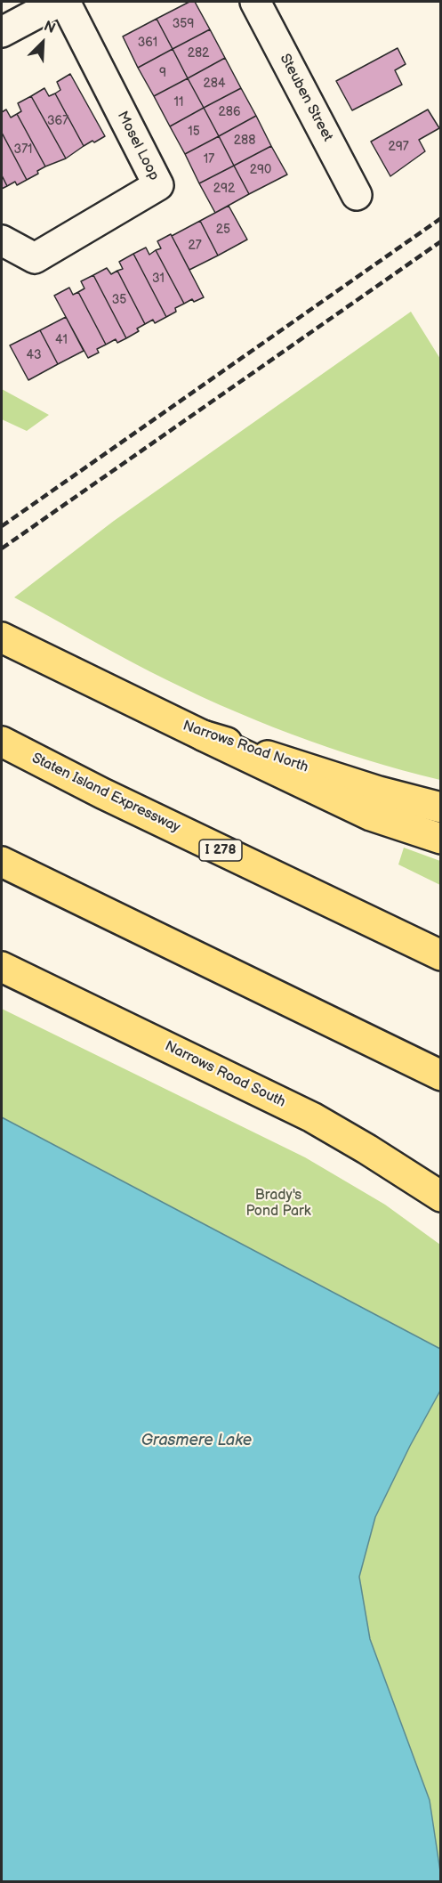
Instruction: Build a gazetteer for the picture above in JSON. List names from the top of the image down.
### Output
{
  "streets": {
    "main road": [
      "Narrows Road North",
      "Staten Island Expressway",
      "I 278",
      "Narrows Road South"
    ],
    "street": ["Steuben Street", "Mosel Loop"]
  },
  "water": ["Grasmere Lake"],
  "parks": ["Brady's Pond Park"],
  "house_numbers": [
    "359",
    "361",
    "282",
    "9",
    "284",
    "11",
    "286",
    "367",
    "15",
    "288",
    "297",
    "371",
    "17",
    "290",
    "292",
    "25",
    "27",
    "31",
    "35",
    "41",
    "43"
  ],
  "north": "top right"
}
